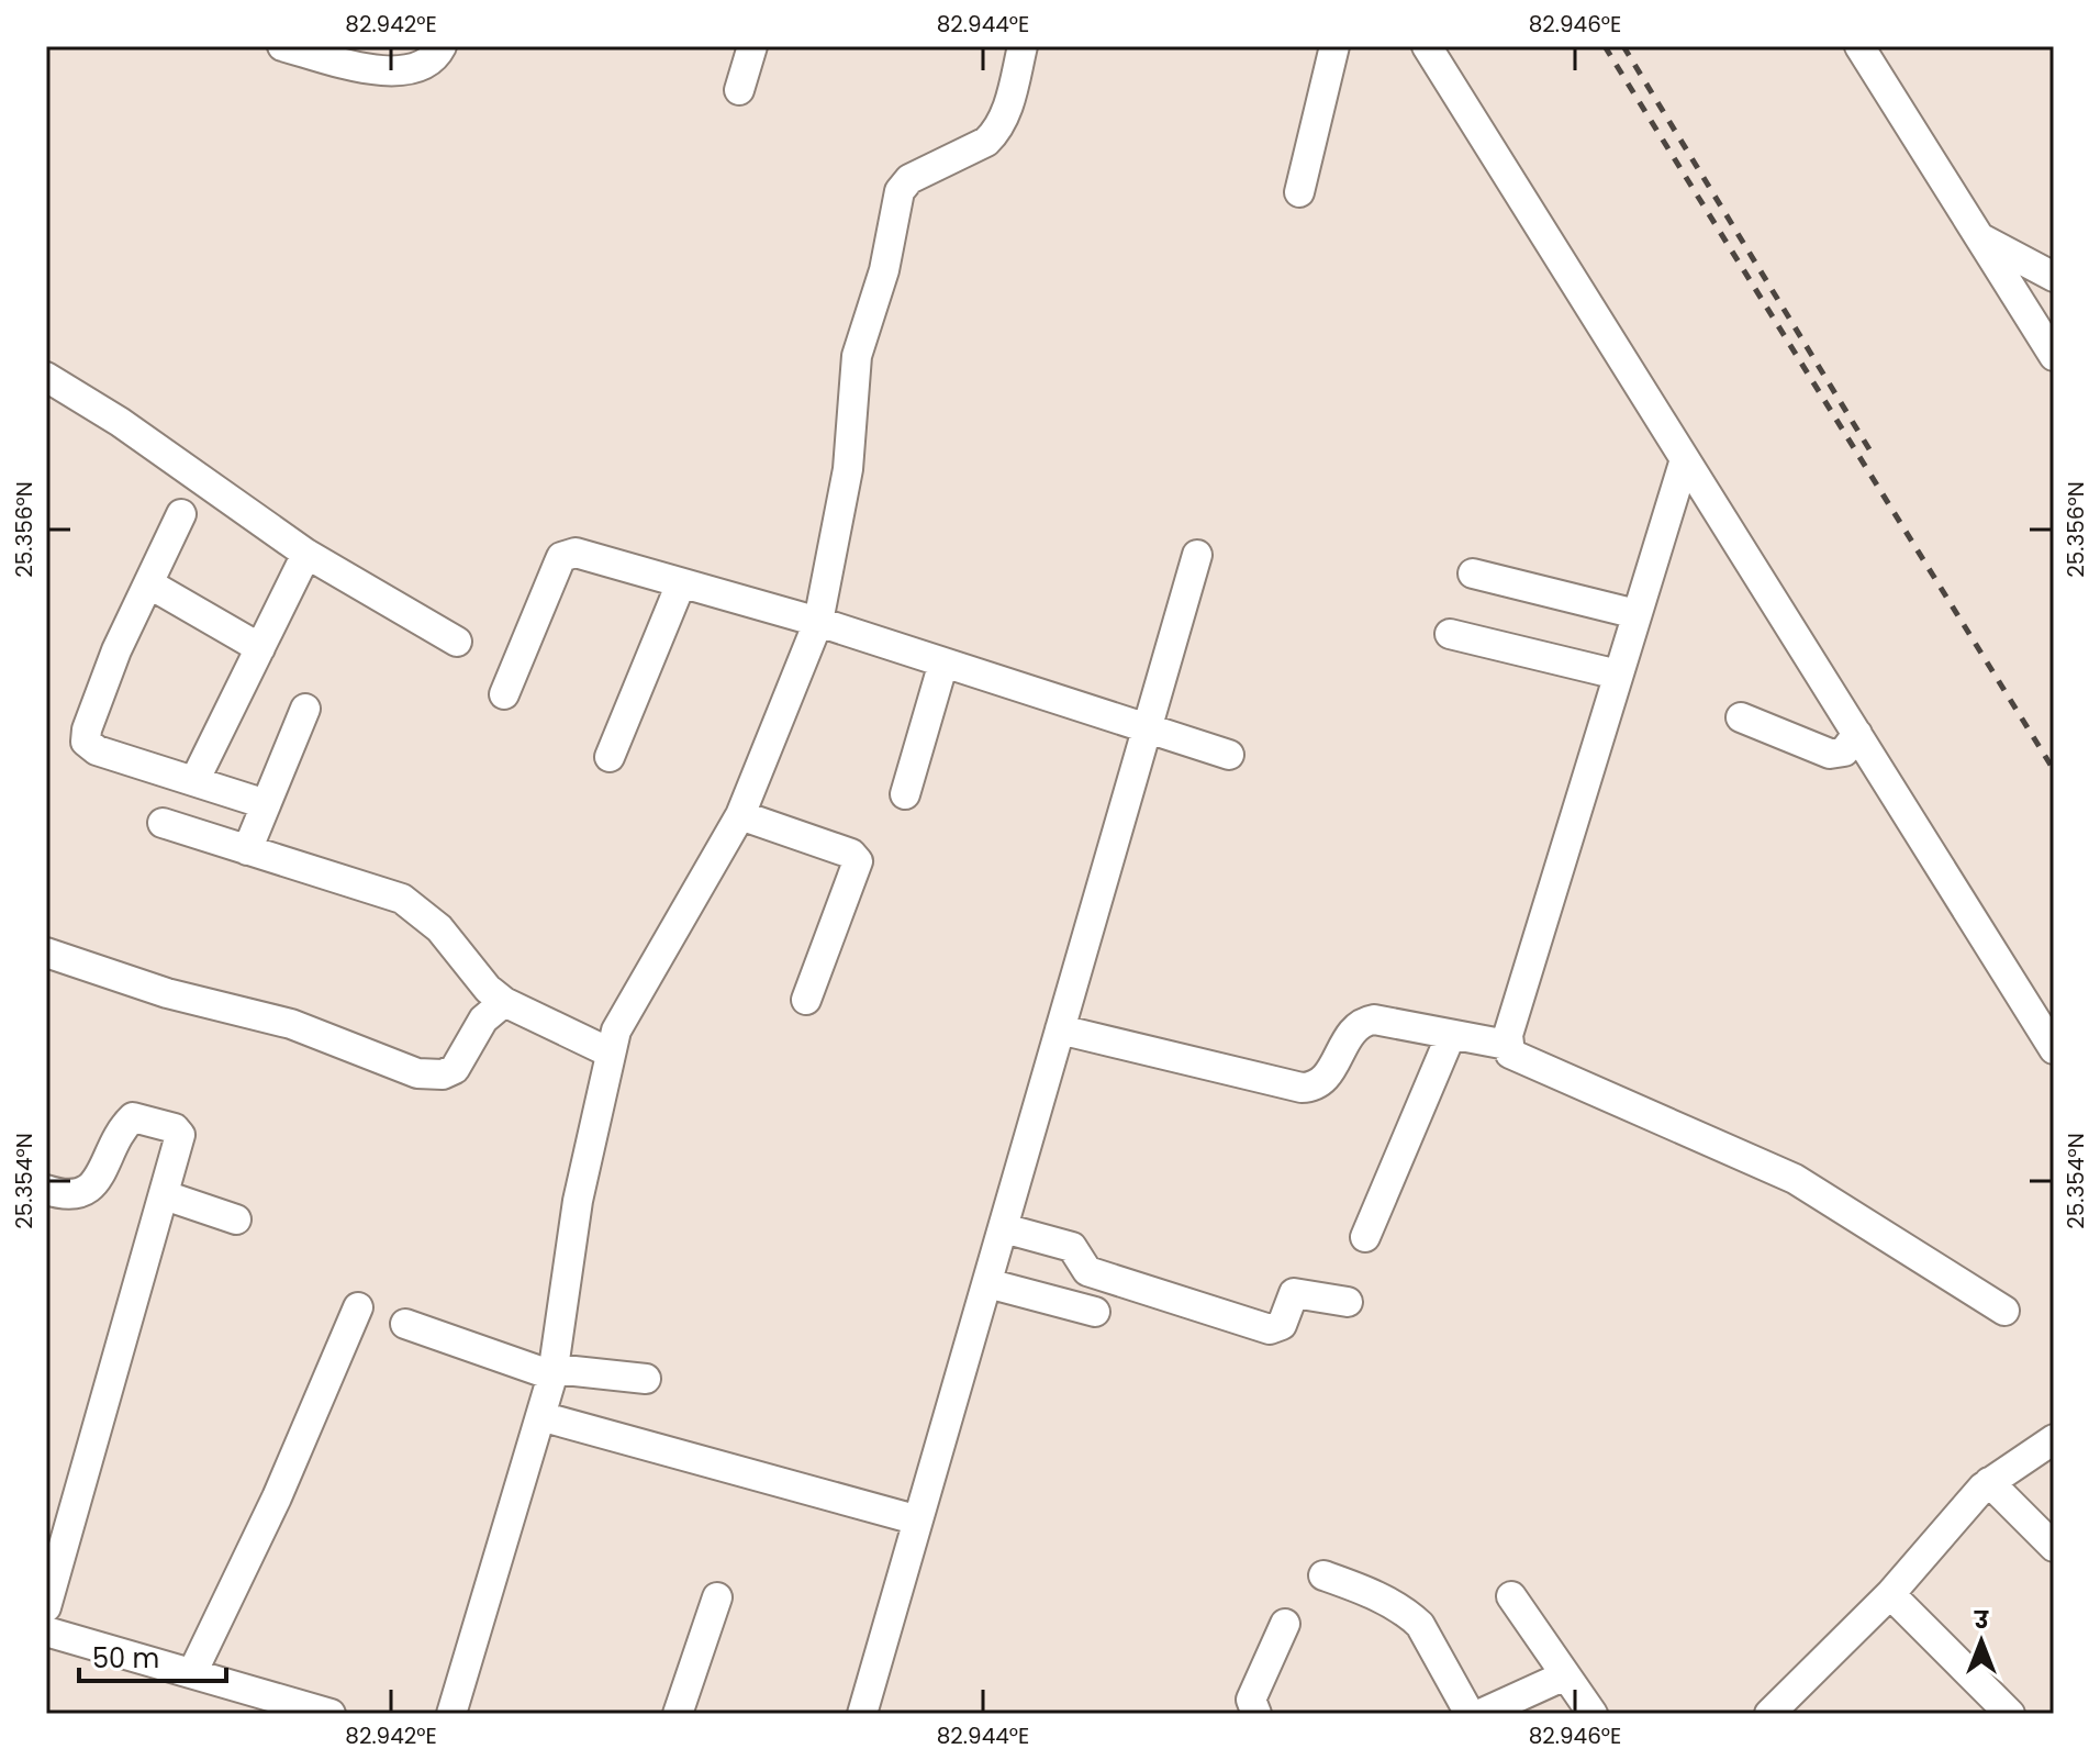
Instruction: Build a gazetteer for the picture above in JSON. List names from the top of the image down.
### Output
{
  "scale_bar": "50 m",
  "north": "top",
  "coordinates": [
    "82.942°E",
    "82.944°E",
    "82.946°E",
    "25.356°N",
    "25.354°N"
  ]
}
